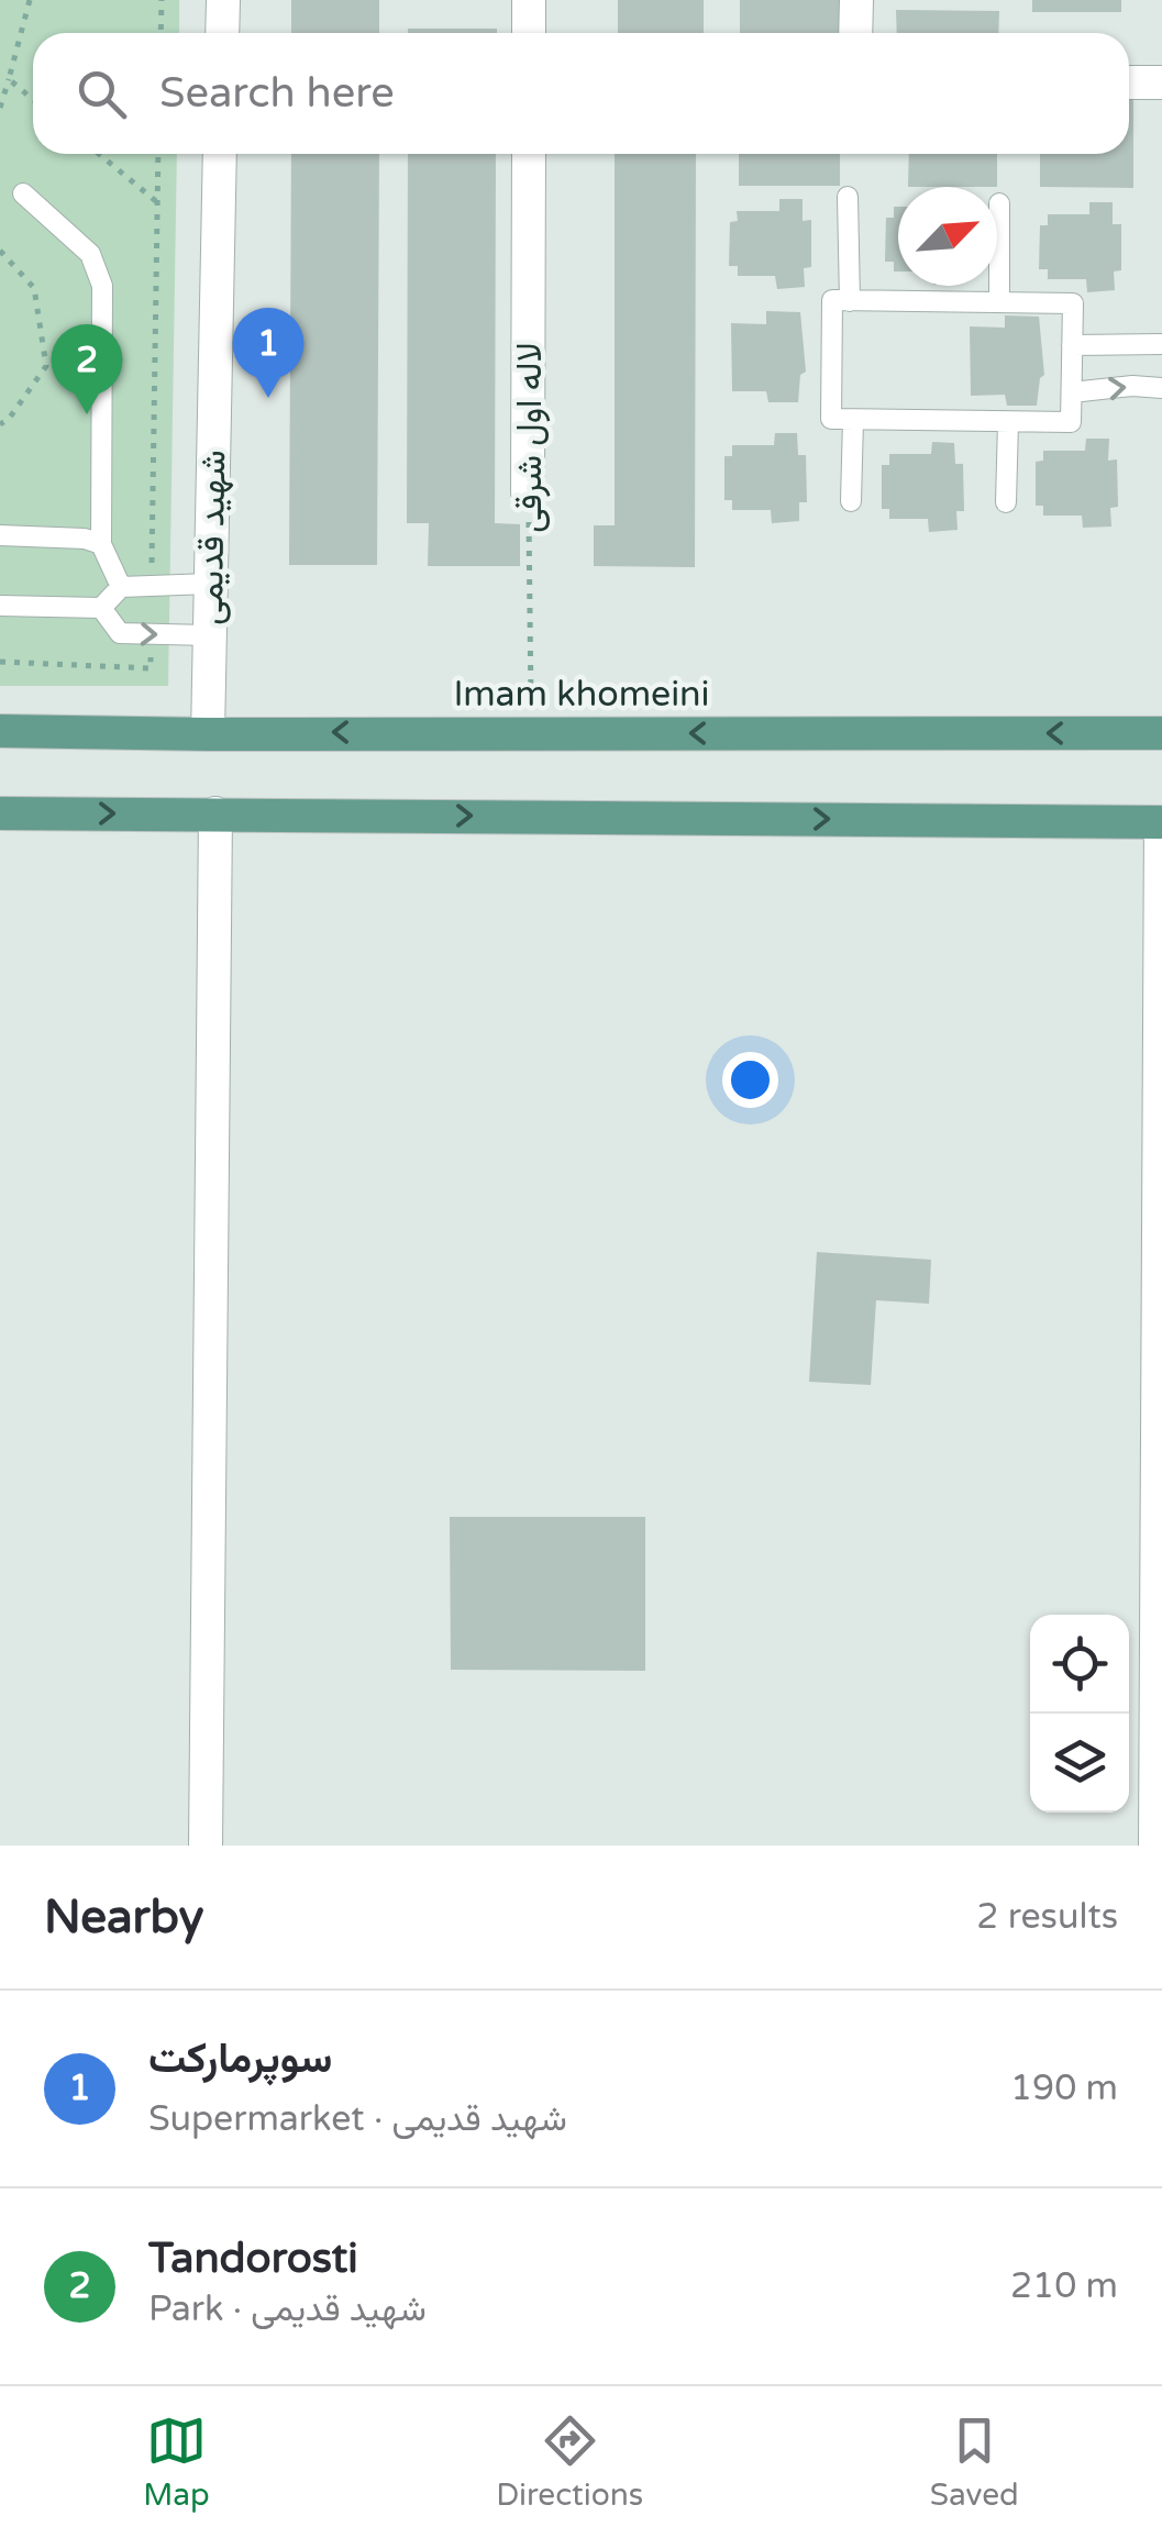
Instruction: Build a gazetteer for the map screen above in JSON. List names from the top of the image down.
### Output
{
  "streets": {
    "main road": ["Imam khomeini"],
    "street": ["لاله اول شرقی", "شهید قدیمی"]
  },
  "crossings": [
    ["لاله اول شرقی", "Imam khomeini"],
    ["شهید قدیمی", "Imam khomeini"]
  ],
  "north": "top right",
  "page": {
    "search": "Search here",
    "pins": ["1", "2"],
    "heading": ["Nearby", "2 results"],
    "list": [
      {
        "mark": "1",
        "name": "سوپرمارکت",
        "note": "Supermarket · شهید قدیمی",
        "value": "190 m"
      },
      {
        "mark": "2",
        "name": "Tandorosti",
        "note": "Park · شهید قدیمی",
        "value": "210 m"
      }
    ],
    "nav": ["Map", "Directions", "Saved"]
  }
}
